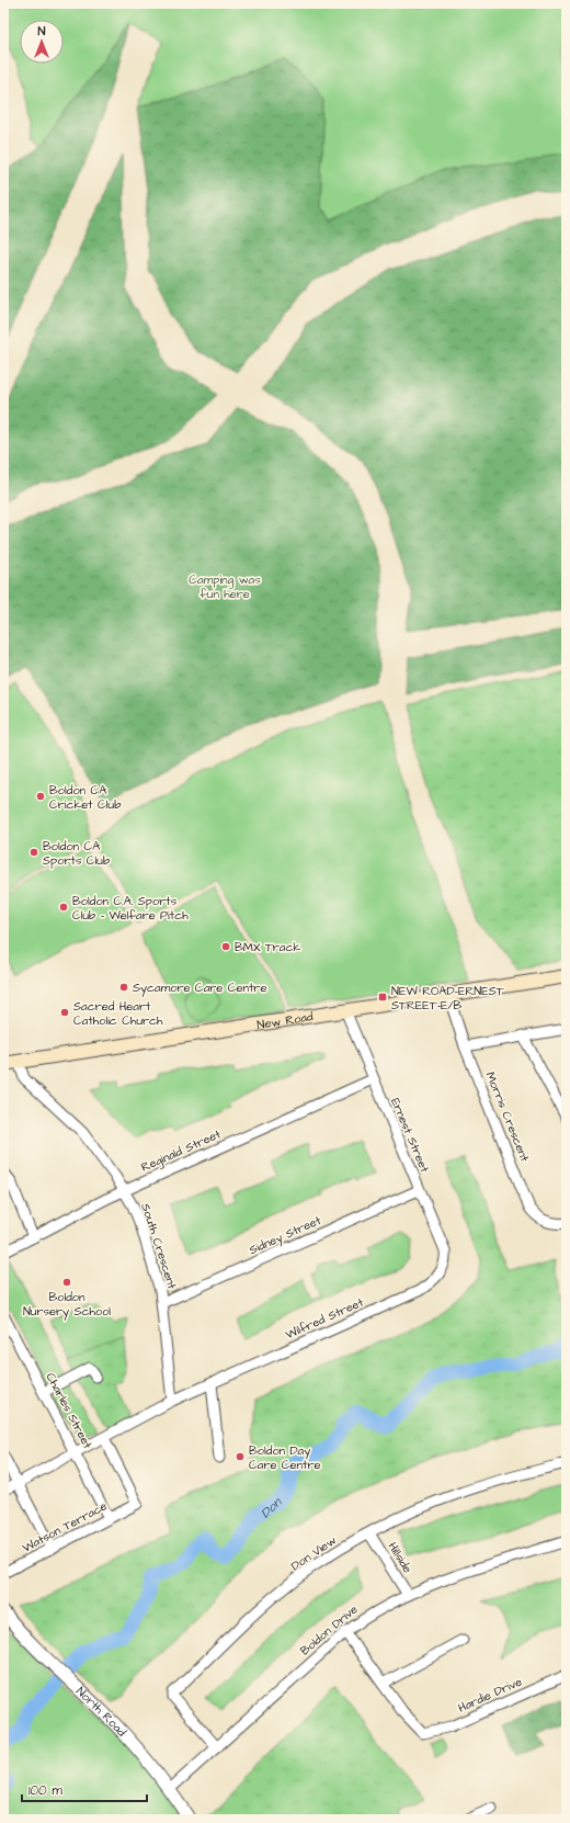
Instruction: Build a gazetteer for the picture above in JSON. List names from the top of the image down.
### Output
{
  "streets": {
    "main road": ["New Road"],
    "street": [
      "Morris Crescent",
      "Ernest Street",
      "Reginald Street",
      "Sidney Street",
      "South Crescent",
      "Wilfred Street",
      "Charles Street",
      "Watson Terrace",
      "Don View",
      "Hillside",
      "Boldon Drive",
      "Hardie Drive",
      "North Road"
    ]
  },
  "crossings": [
    ["New Road", "Morris Crescent"],
    ["New Road", "Ernest Street"],
    ["New Road", "South Crescent"],
    ["Ernest Street", "Reginald Street"],
    ["Ernest Street", "Sidney Street"],
    ["Ernest Street", "Wilfred Street"],
    ["Reginald Street", "South Crescent"],
    ["Sidney Street", "South Crescent"],
    ["South Crescent", "Wilfred Street"],
    ["Wilfred Street", "Charles Street"],
    ["Wilfred Street", "Watson Terrace"],
    ["Charles Street", "Watson Terrace"],
    ["Don View", "Hillside"],
    ["Don View", "Boldon Drive"],
    ["Hillside", "Boldon Drive"],
    ["Boldon Drive", "North Road"]
  ],
  "water": ["Don"],
  "parks": ["Camping was fun here"],
  "places": {
    "other": [
      "Boldon CA Cricket Club",
      "Boldon CA Sports Club",
      "Boldon C.A. Sports Club - Welfare Pitch",
      "BMX Track",
      "Sycamore Care Centre",
      "Sacred Heart Catholic Church",
      "Boldon Nursery School",
      "Boldon Day Care Centre"
    ],
    "transit": ["NEW ROAD-ERNEST STREET-E/B"]
  },
  "scale_bar": "100 m",
  "north": "top"
}
